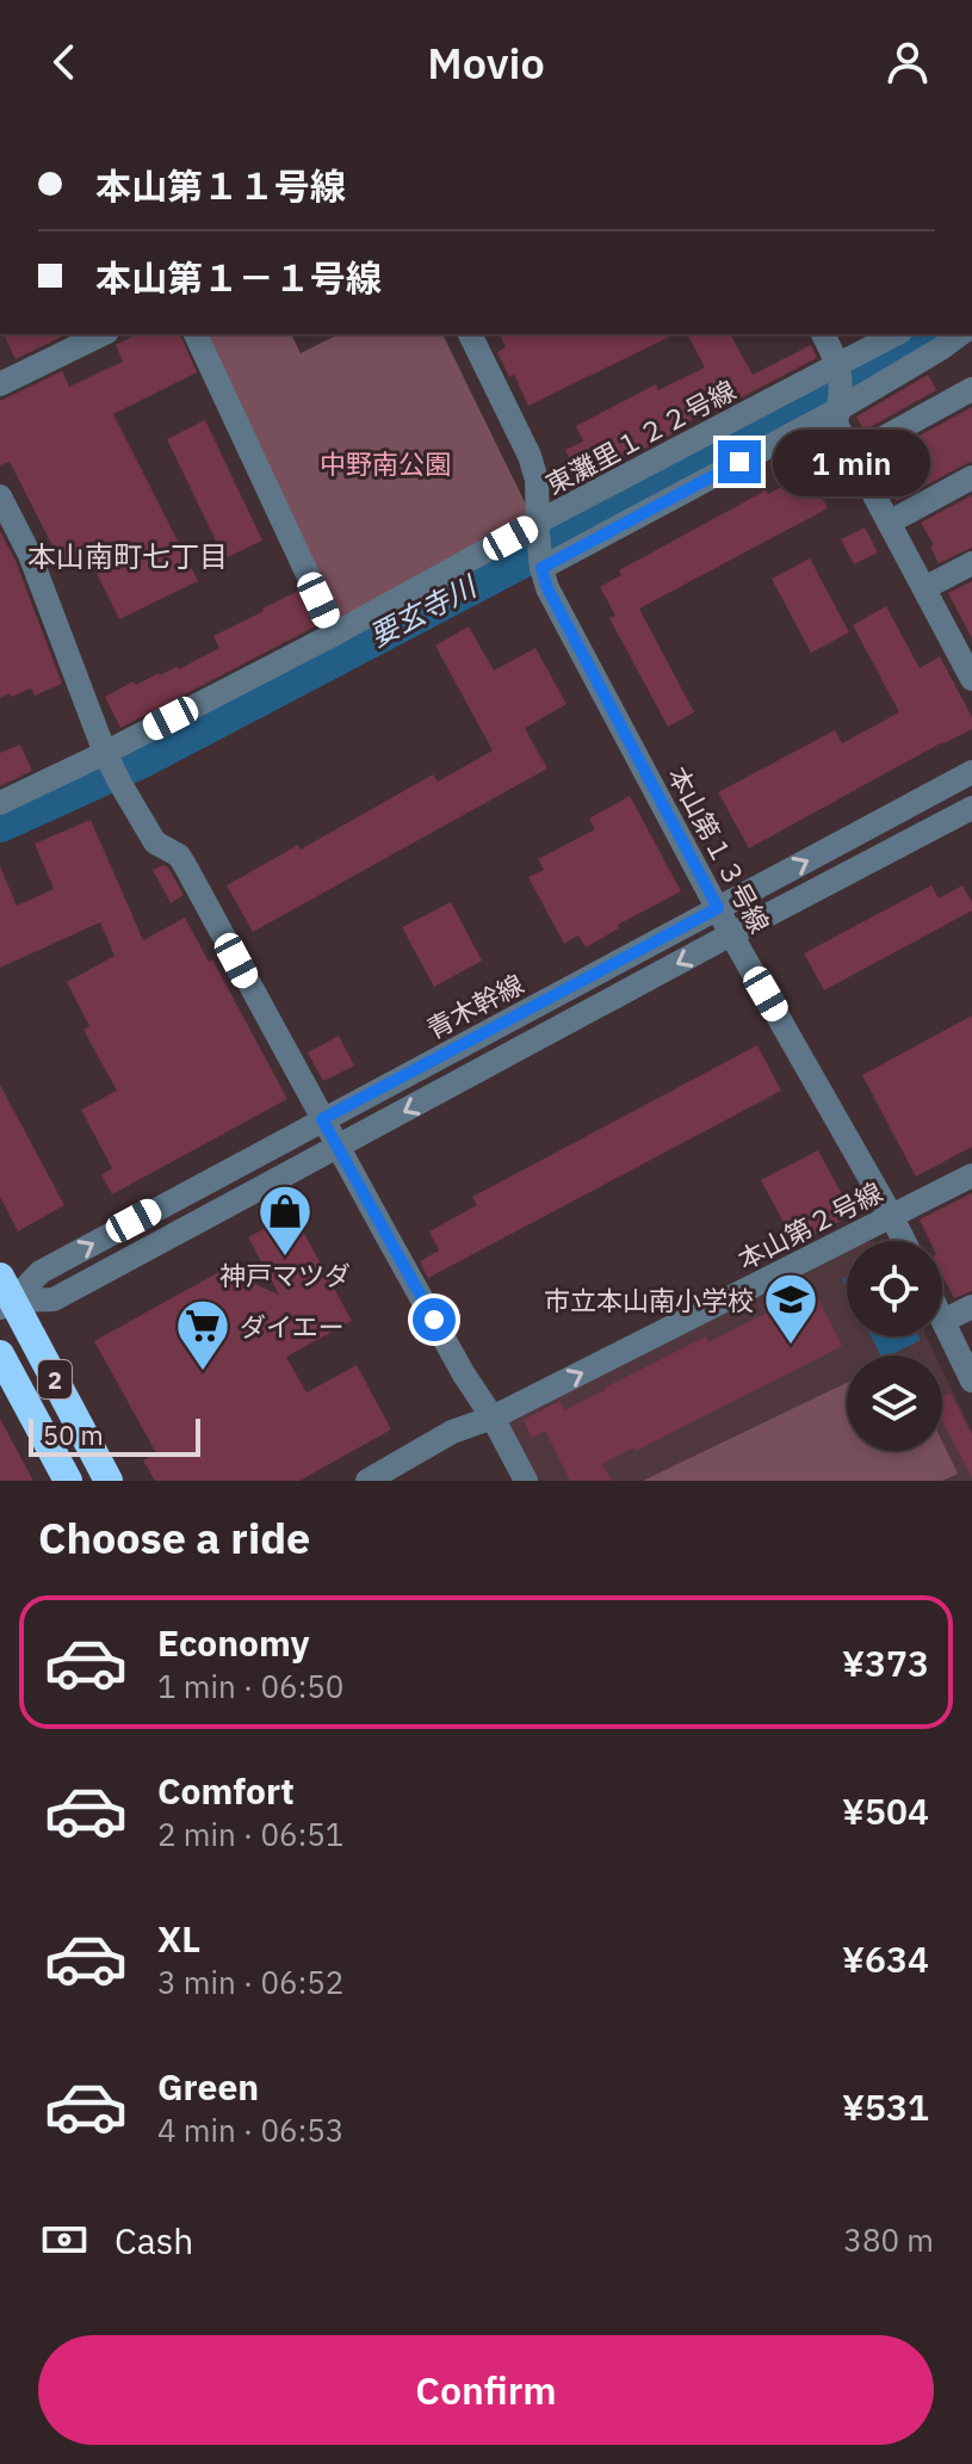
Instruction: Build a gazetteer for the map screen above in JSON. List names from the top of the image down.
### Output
{
  "streets": {
    "highway": ["2"],
    "street": [
      "東灘里１２２号線",
      "本山第１３号線",
      "青木幹線",
      "本山第２号線"
    ]
  },
  "crossings": [
    ["東灘里１２２号線", "本山第１３号線"],
    ["本山第１３号線", "青木幹線"],
    ["本山第１３号線", "本山第２号線"],
    ["青木幹線", "2"]
  ],
  "one_way": ["本山第２号線"],
  "districts": ["本山南町七丁目"],
  "water": ["要玄寺川"],
  "parks": ["中野南公園"],
  "places": {
    "shop": ["神戸マツダ"],
    "school or university": ["市立本山南小学校"],
    "supermarket": ["ダイエー"]
  },
  "scale_bar": "50 m",
  "page": {
    "header": "Movio",
    "banner": ["本山第１１号線", "本山第１－１号線"],
    "bubble": "1 min",
    "scale": "50 m",
    "heading": "Choose a ride",
    "list": [
      {
        "name": "Economy",
        "note": "1 min · 06:50",
        "value": "¥373"
      },
      {
        "name": "Comfort",
        "note": "2 min · 06:51",
        "value": "¥504"
      },
      {
        "name": "XL",
        "note": "3 min · 06:52",
        "value": "¥634"
      },
      {
        "name": "Green",
        "note": "4 min · 06:53",
        "value": "¥531"
      }
    ],
    "pay": ["Cash", "380 m"],
    "buttons": "Confirm"
  }
}
